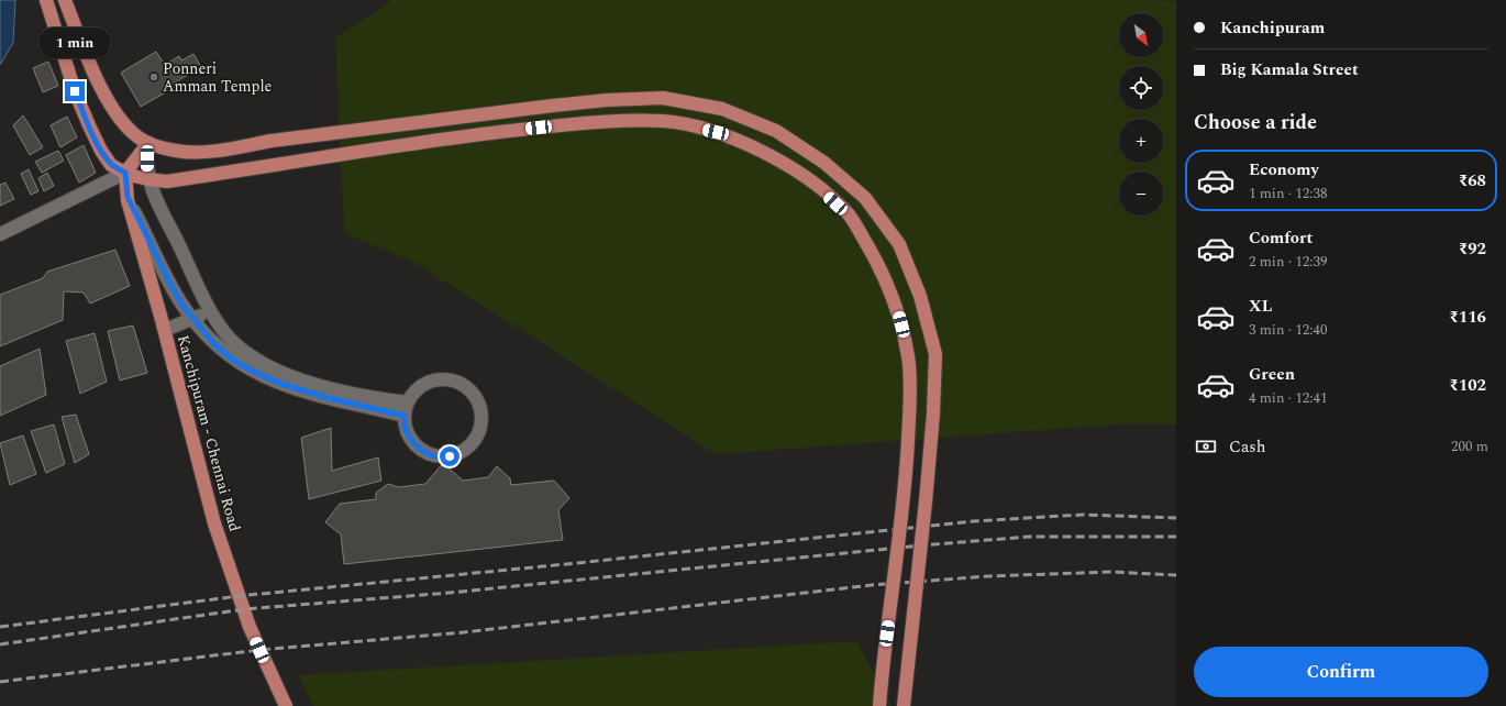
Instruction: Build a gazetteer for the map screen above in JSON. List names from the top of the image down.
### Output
{
  "streets": {
    "main road": ["Kanchipuram - Chennai Road"]
  },
  "places": ["Ponneri Amman Temple"],
  "north": "bottom right",
  "page": {
    "banner": ["Kanchipuram", "Big Kamala Street"],
    "map_buttons": ["+", "−"],
    "bubble": "1 min",
    "heading": "Choose a ride",
    "list": [
      {
        "name": "Economy",
        "note": "1 min · 12:38",
        "value": "₹68"
      },
      {
        "name": "Comfort",
        "note": "2 min · 12:39",
        "value": "₹92"
      },
      {
        "name": "XL",
        "note": "3 min · 12:40",
        "value": "₹116"
      },
      {
        "name": "Green",
        "note": "4 min · 12:41",
        "value": "₹102"
      }
    ],
    "pay": ["Cash", "200 m"],
    "buttons": "Confirm"
  }
}
